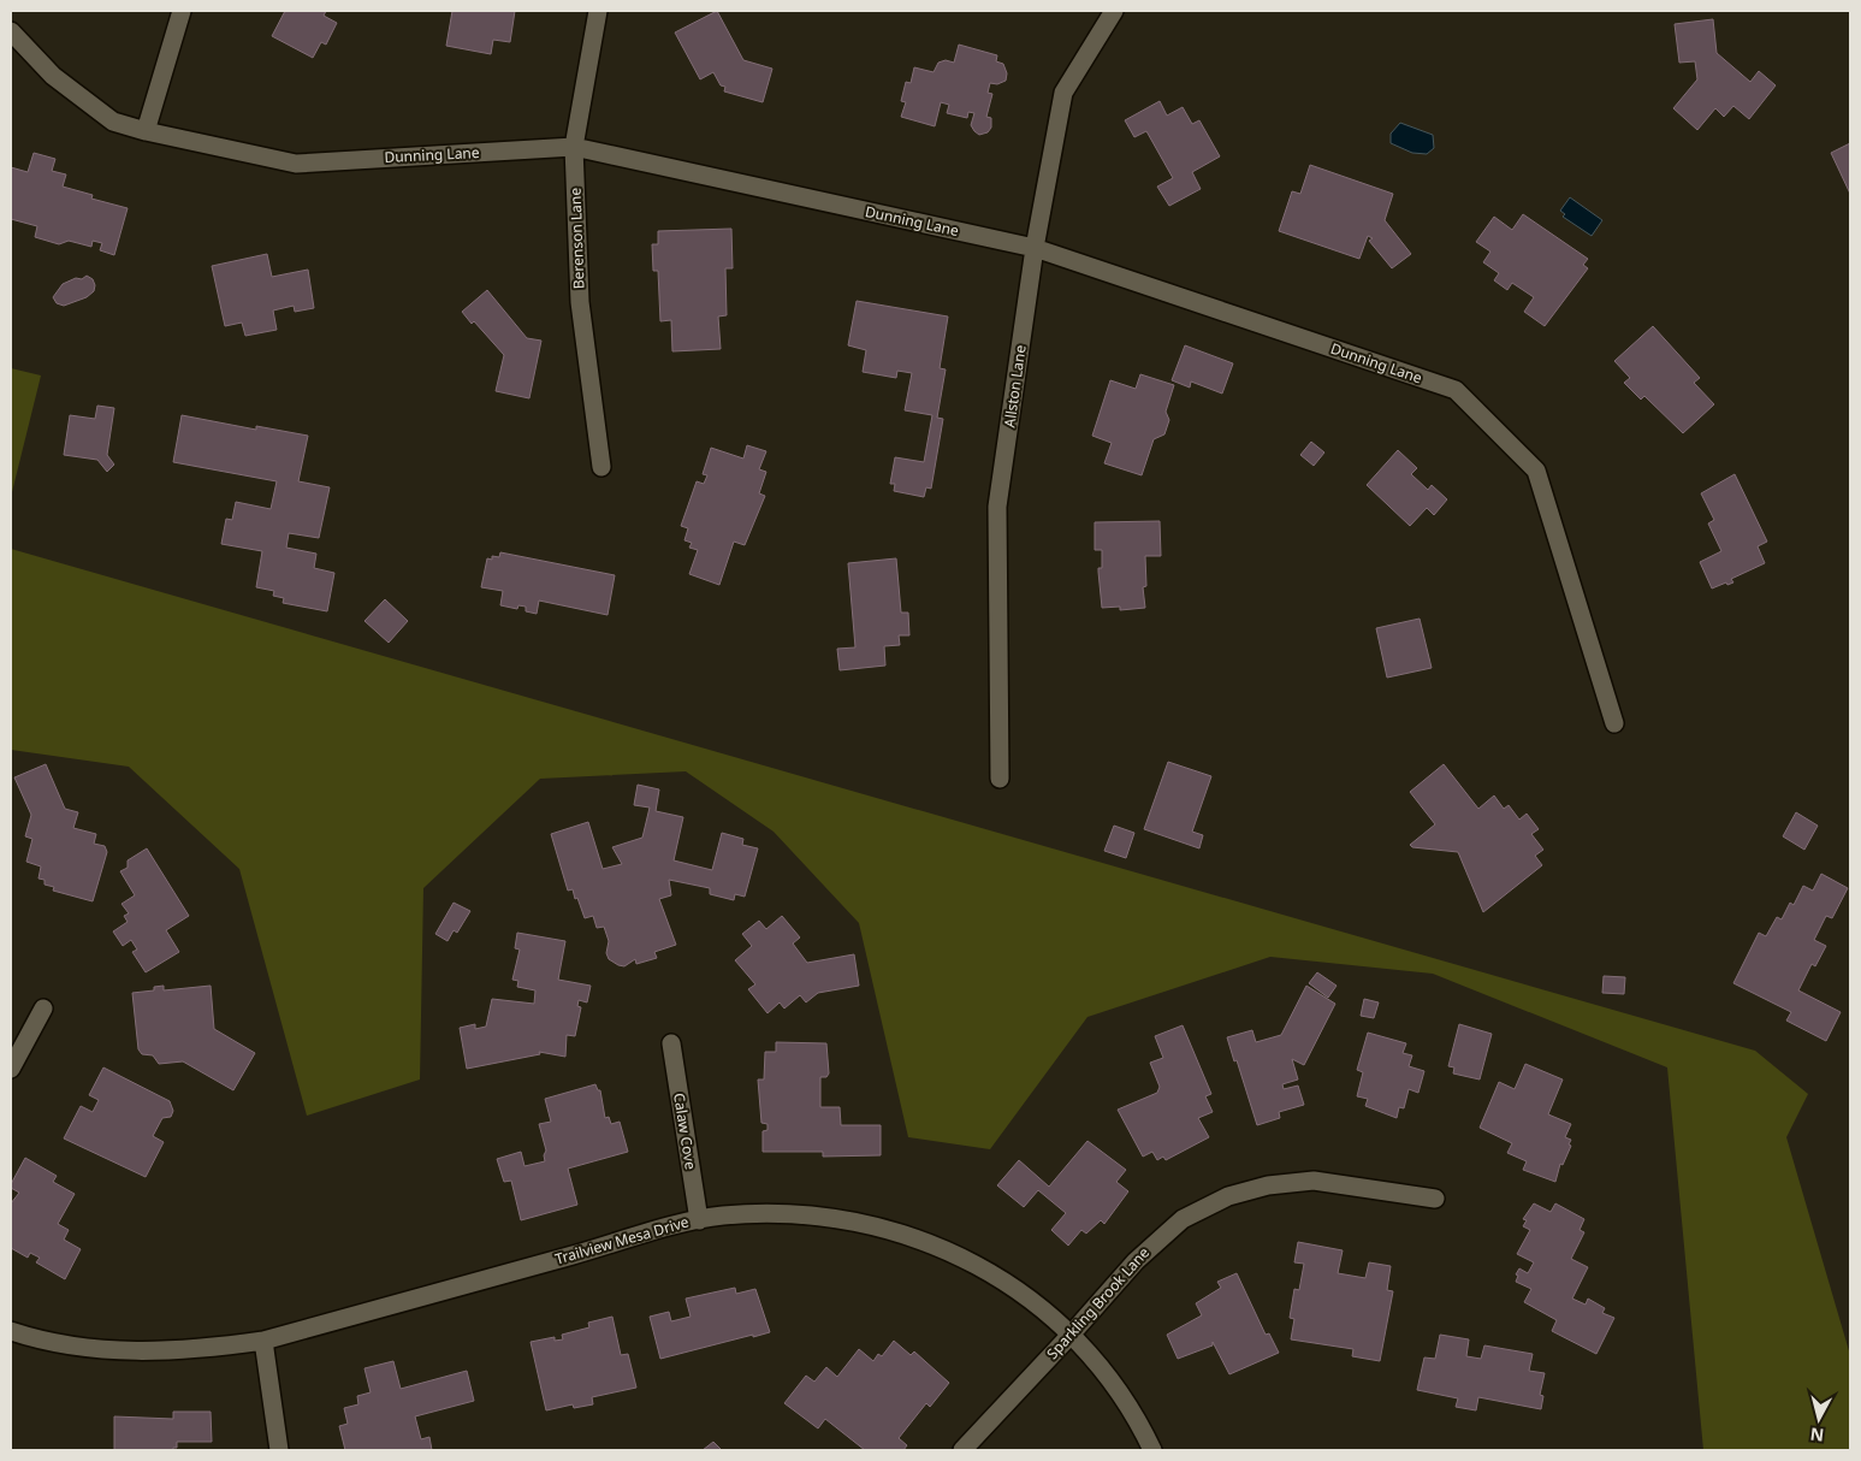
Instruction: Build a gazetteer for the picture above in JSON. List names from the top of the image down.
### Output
{
  "streets": {
    "street": [
      "Dunning Lane",
      "Berenson Lane",
      "Allston Lane",
      "Calaw Cove",
      "Trailview Mesa Drive",
      "Sparkling Brook Lane"
    ]
  },
  "crossings": [
    ["Dunning Lane", "Berenson Lane"],
    ["Dunning Lane", "Allston Lane"],
    ["Calaw Cove", "Trailview Mesa Drive"],
    ["Trailview Mesa Drive", "Sparkling Brook Lane"]
  ],
  "north": "bottom"
}
